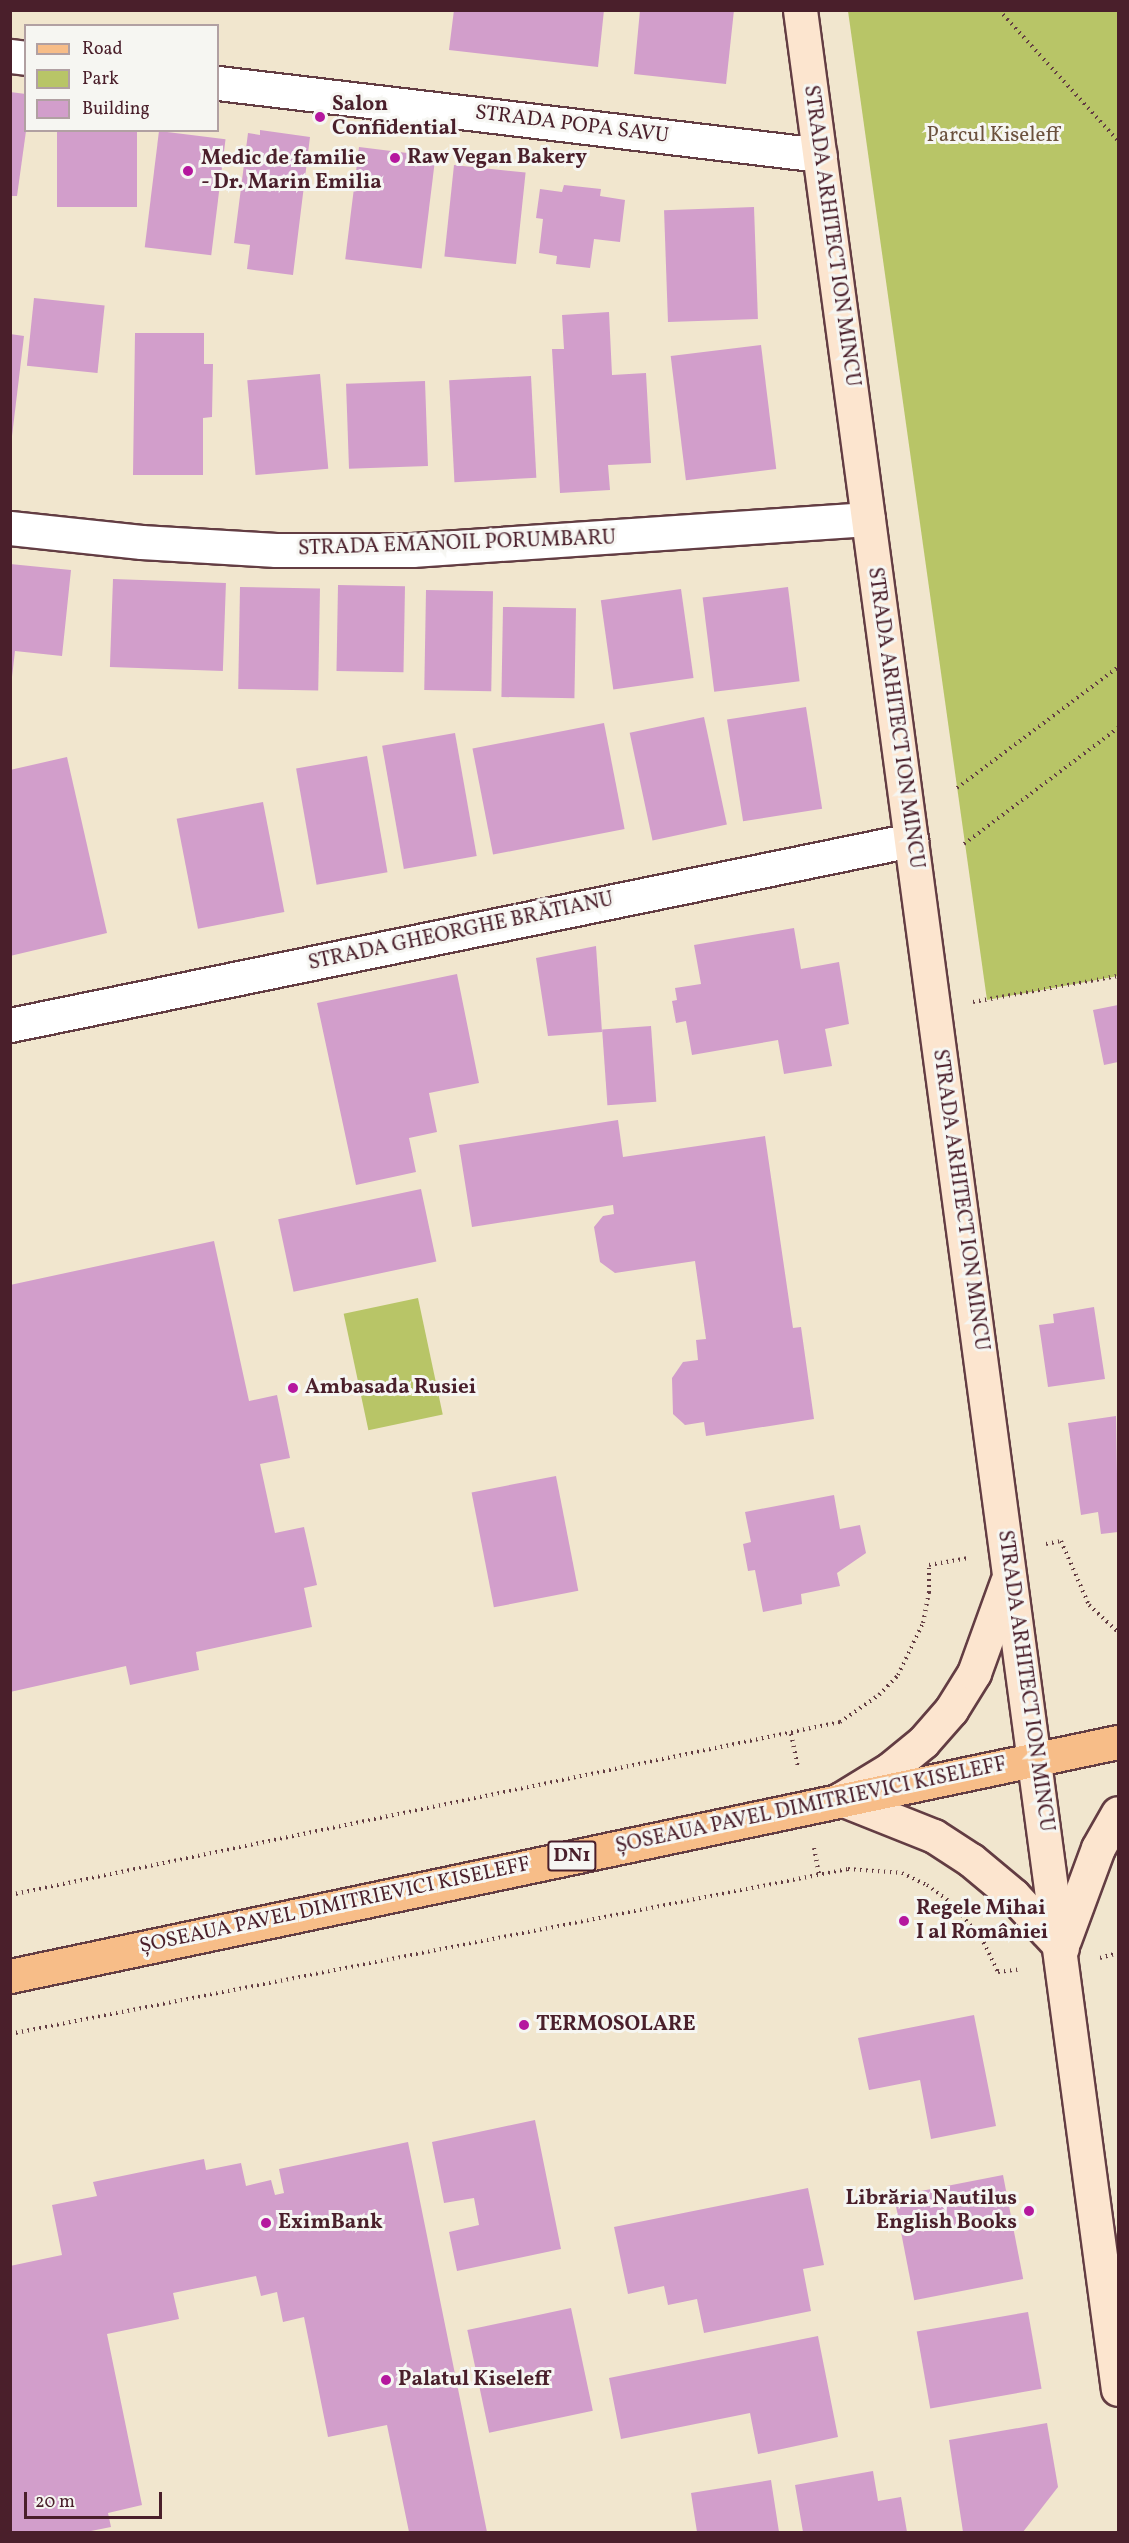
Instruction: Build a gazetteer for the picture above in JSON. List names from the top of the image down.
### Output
{
  "streets": {
    "main road": ["STRADA ARHITECT ION MINCU", "ȘOSEAUA PAVEL DIMITRIEVICI KISELEFF", "DN1"],
    "street": ["STRADA POPA SAVU", "STRADA EMANOIL PORUMBARU", "STRADA GHEORGHE BRĂTIANU"]
  },
  "crossings": [
    ["STRADA POPA SAVU", "STRADA ARHITECT ION MINCU"],
    ["STRADA ARHITECT ION MINCU", "STRADA EMANOIL PORUMBARU"],
    ["STRADA ARHITECT ION MINCU", "STRADA GHEORGHE BRĂTIANU"],
    ["STRADA ARHITECT ION MINCU", "ȘOSEAUA PAVEL DIMITRIEVICI KISELEFF"]
  ],
  "parks": ["Parcul Kiseleff"],
  "places": [
    "Salon Confidential",
    "Raw Vegan Bakery",
    "Medic de familie - Dr. Marin Emilia",
    "Ambasada Rusiei",
    "Regele Mihai I al României",
    "TERMOSOLARE",
    "Librăria Nautilus English Books",
    "EximBank",
    "Palatul Kiseleff"
  ],
  "legend": ["Road", "Park", "Building"],
  "scale_bar": "20 m"
}
